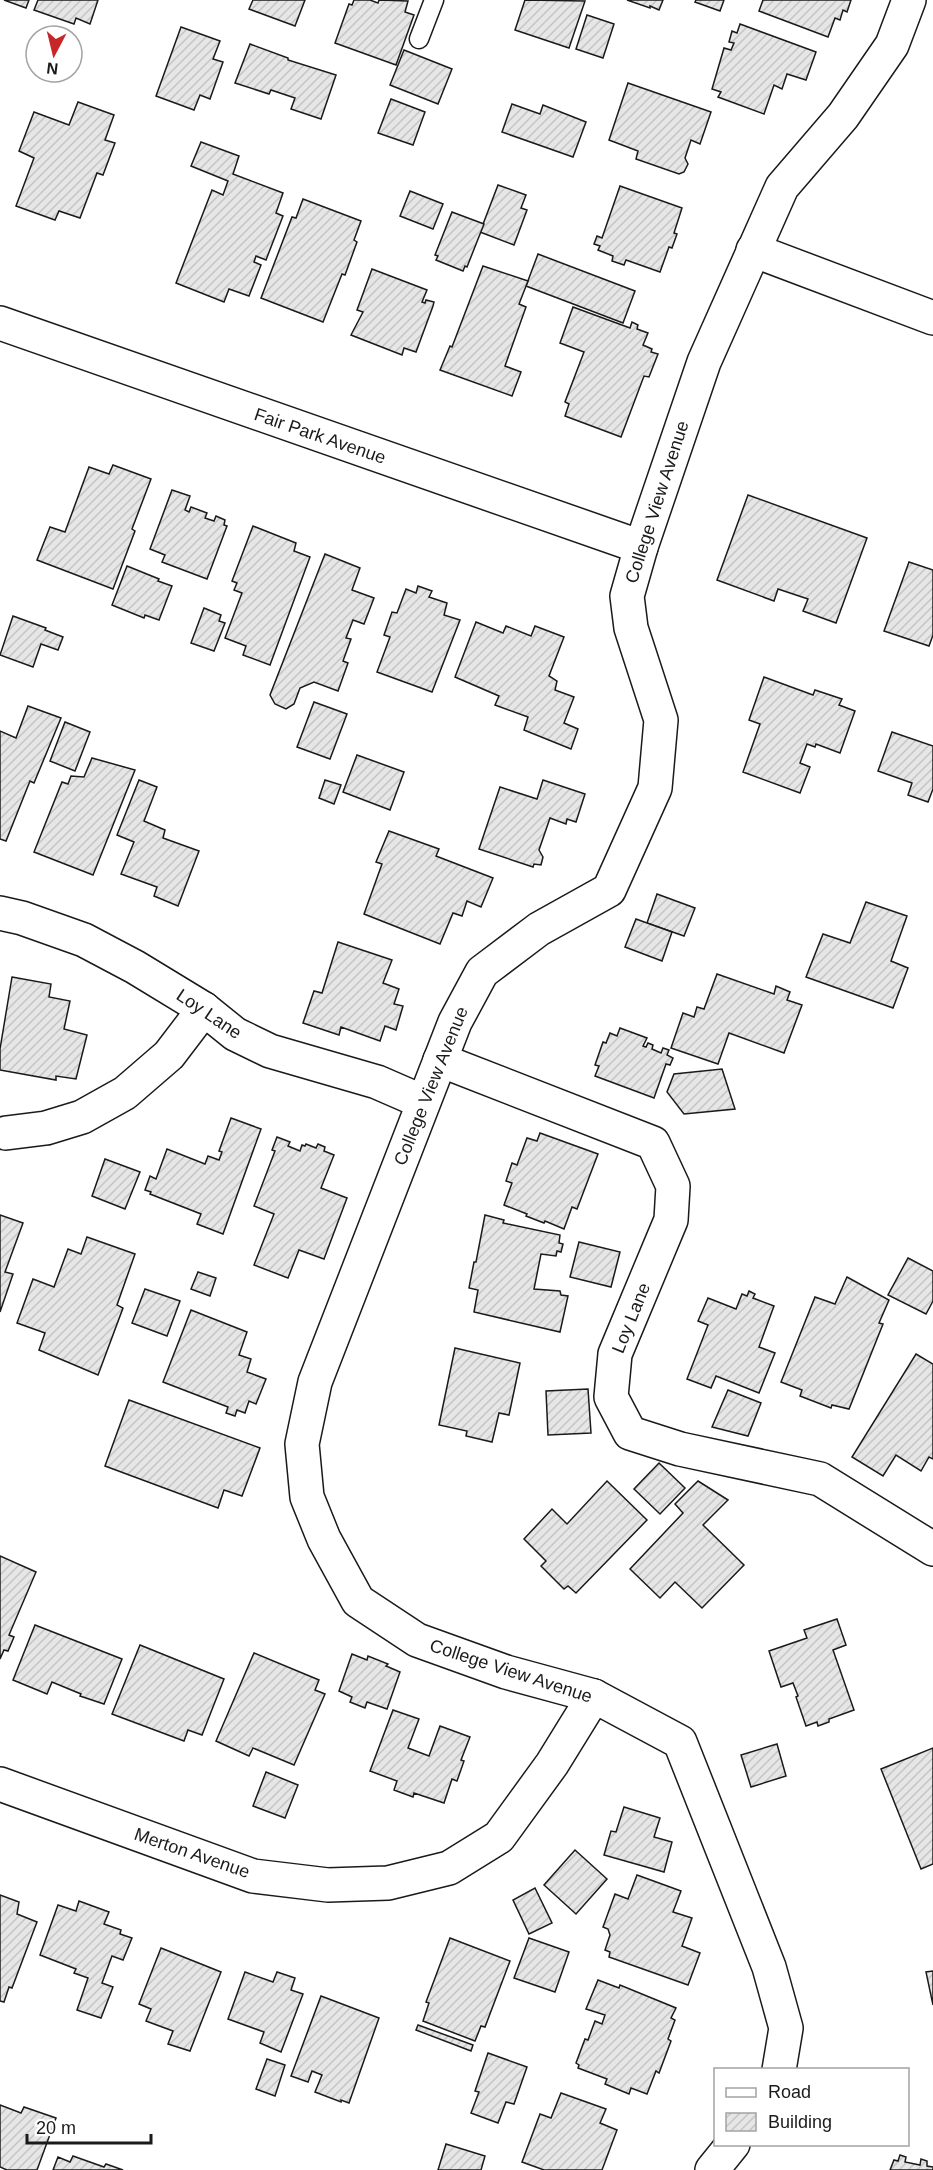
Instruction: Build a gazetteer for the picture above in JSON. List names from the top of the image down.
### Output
{
  "streets": {
    "street": [
      "Fair Park Avenue",
      "College View Avenue",
      "Loy Lane",
      "Merton Avenue"
    ]
  },
  "crossings": [
    ["Fair Park Avenue", "College View Avenue"],
    ["College View Avenue", "Loy Lane"],
    ["College View Avenue", "Merton Avenue"]
  ],
  "legend": ["Road", "Building"],
  "scale_bar": "20 m",
  "north": "bottom"
}
